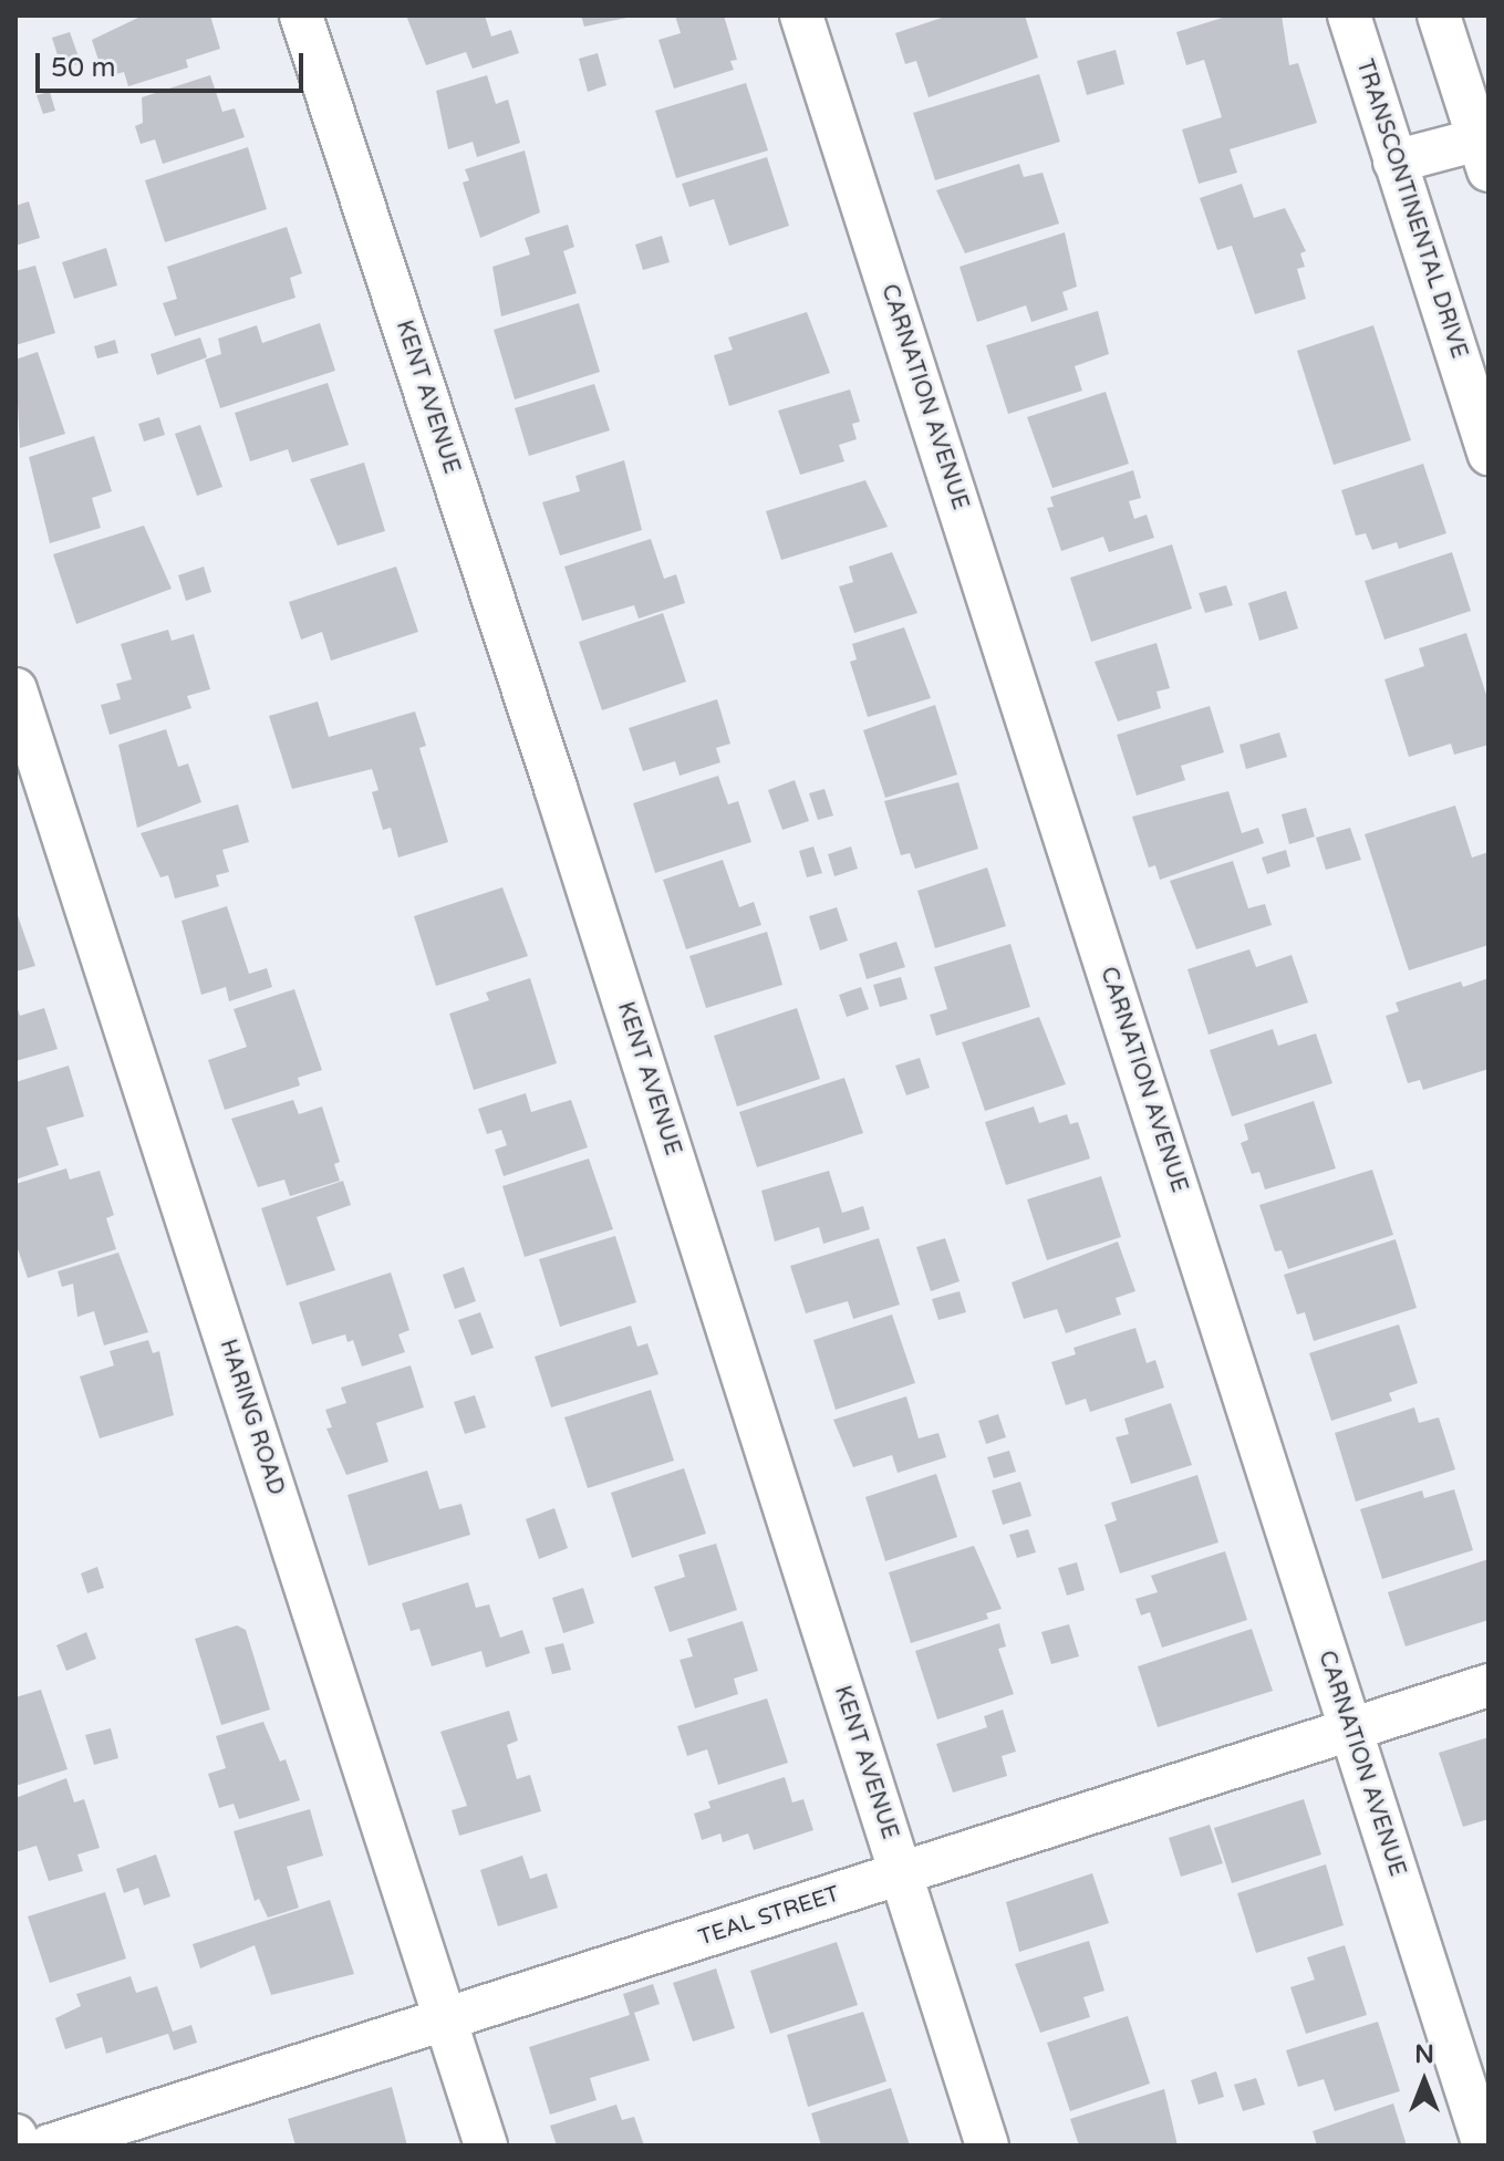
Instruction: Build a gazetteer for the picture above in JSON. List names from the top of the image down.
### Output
{
  "streets": {
    "street": [
      "TRANSCONTINENTAL DRIVE",
      "KENT AVENUE",
      "CARNATION AVENUE",
      "HARING ROAD",
      "TEAL STREET"
    ]
  },
  "crossings": [
    ["KENT AVENUE", "TEAL STREET"],
    ["CARNATION AVENUE", "TEAL STREET"],
    ["HARING ROAD", "TEAL STREET"]
  ],
  "scale_bar": "50 m",
  "north": "top"
}
